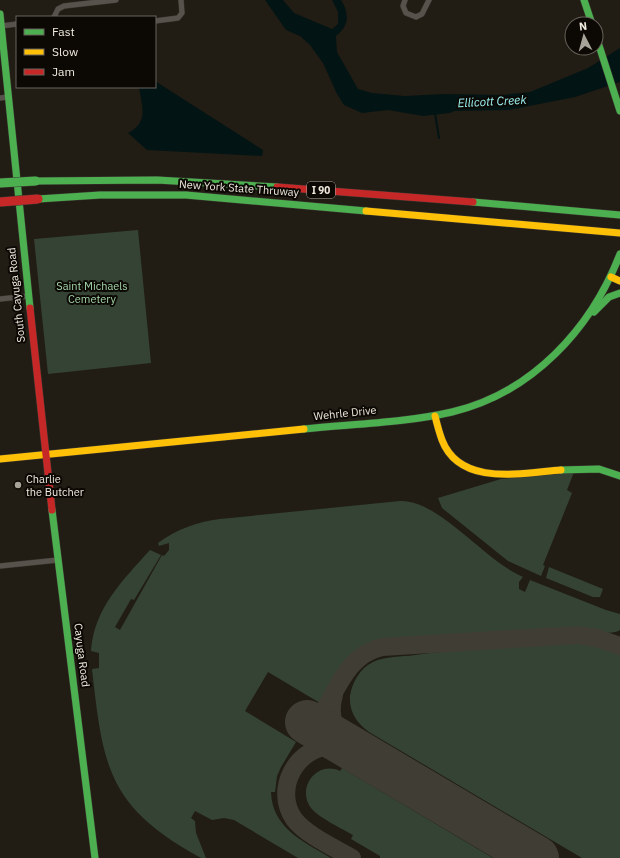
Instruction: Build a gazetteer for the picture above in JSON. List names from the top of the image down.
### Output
{
  "streets": {
    "main road": [
      "New York State Thruway",
      "I 90",
      "South Cayuga Road",
      "Wehrle Drive",
      "Cayuga Road"
    ]
  },
  "crossings": [
    ["South Cayuga Road", "Wehrle Drive"],
    ["South Cayuga Road", "Cayuga Road"],
    ["Wehrle Drive", "Cayuga Road"]
  ],
  "water": ["Ellicott Creek"],
  "parks": ["Saint Michaels Cemetery"],
  "places": ["Charlie the Butcher"],
  "legend": ["Fast", "Slow", "Jam"],
  "north": "top"
}
